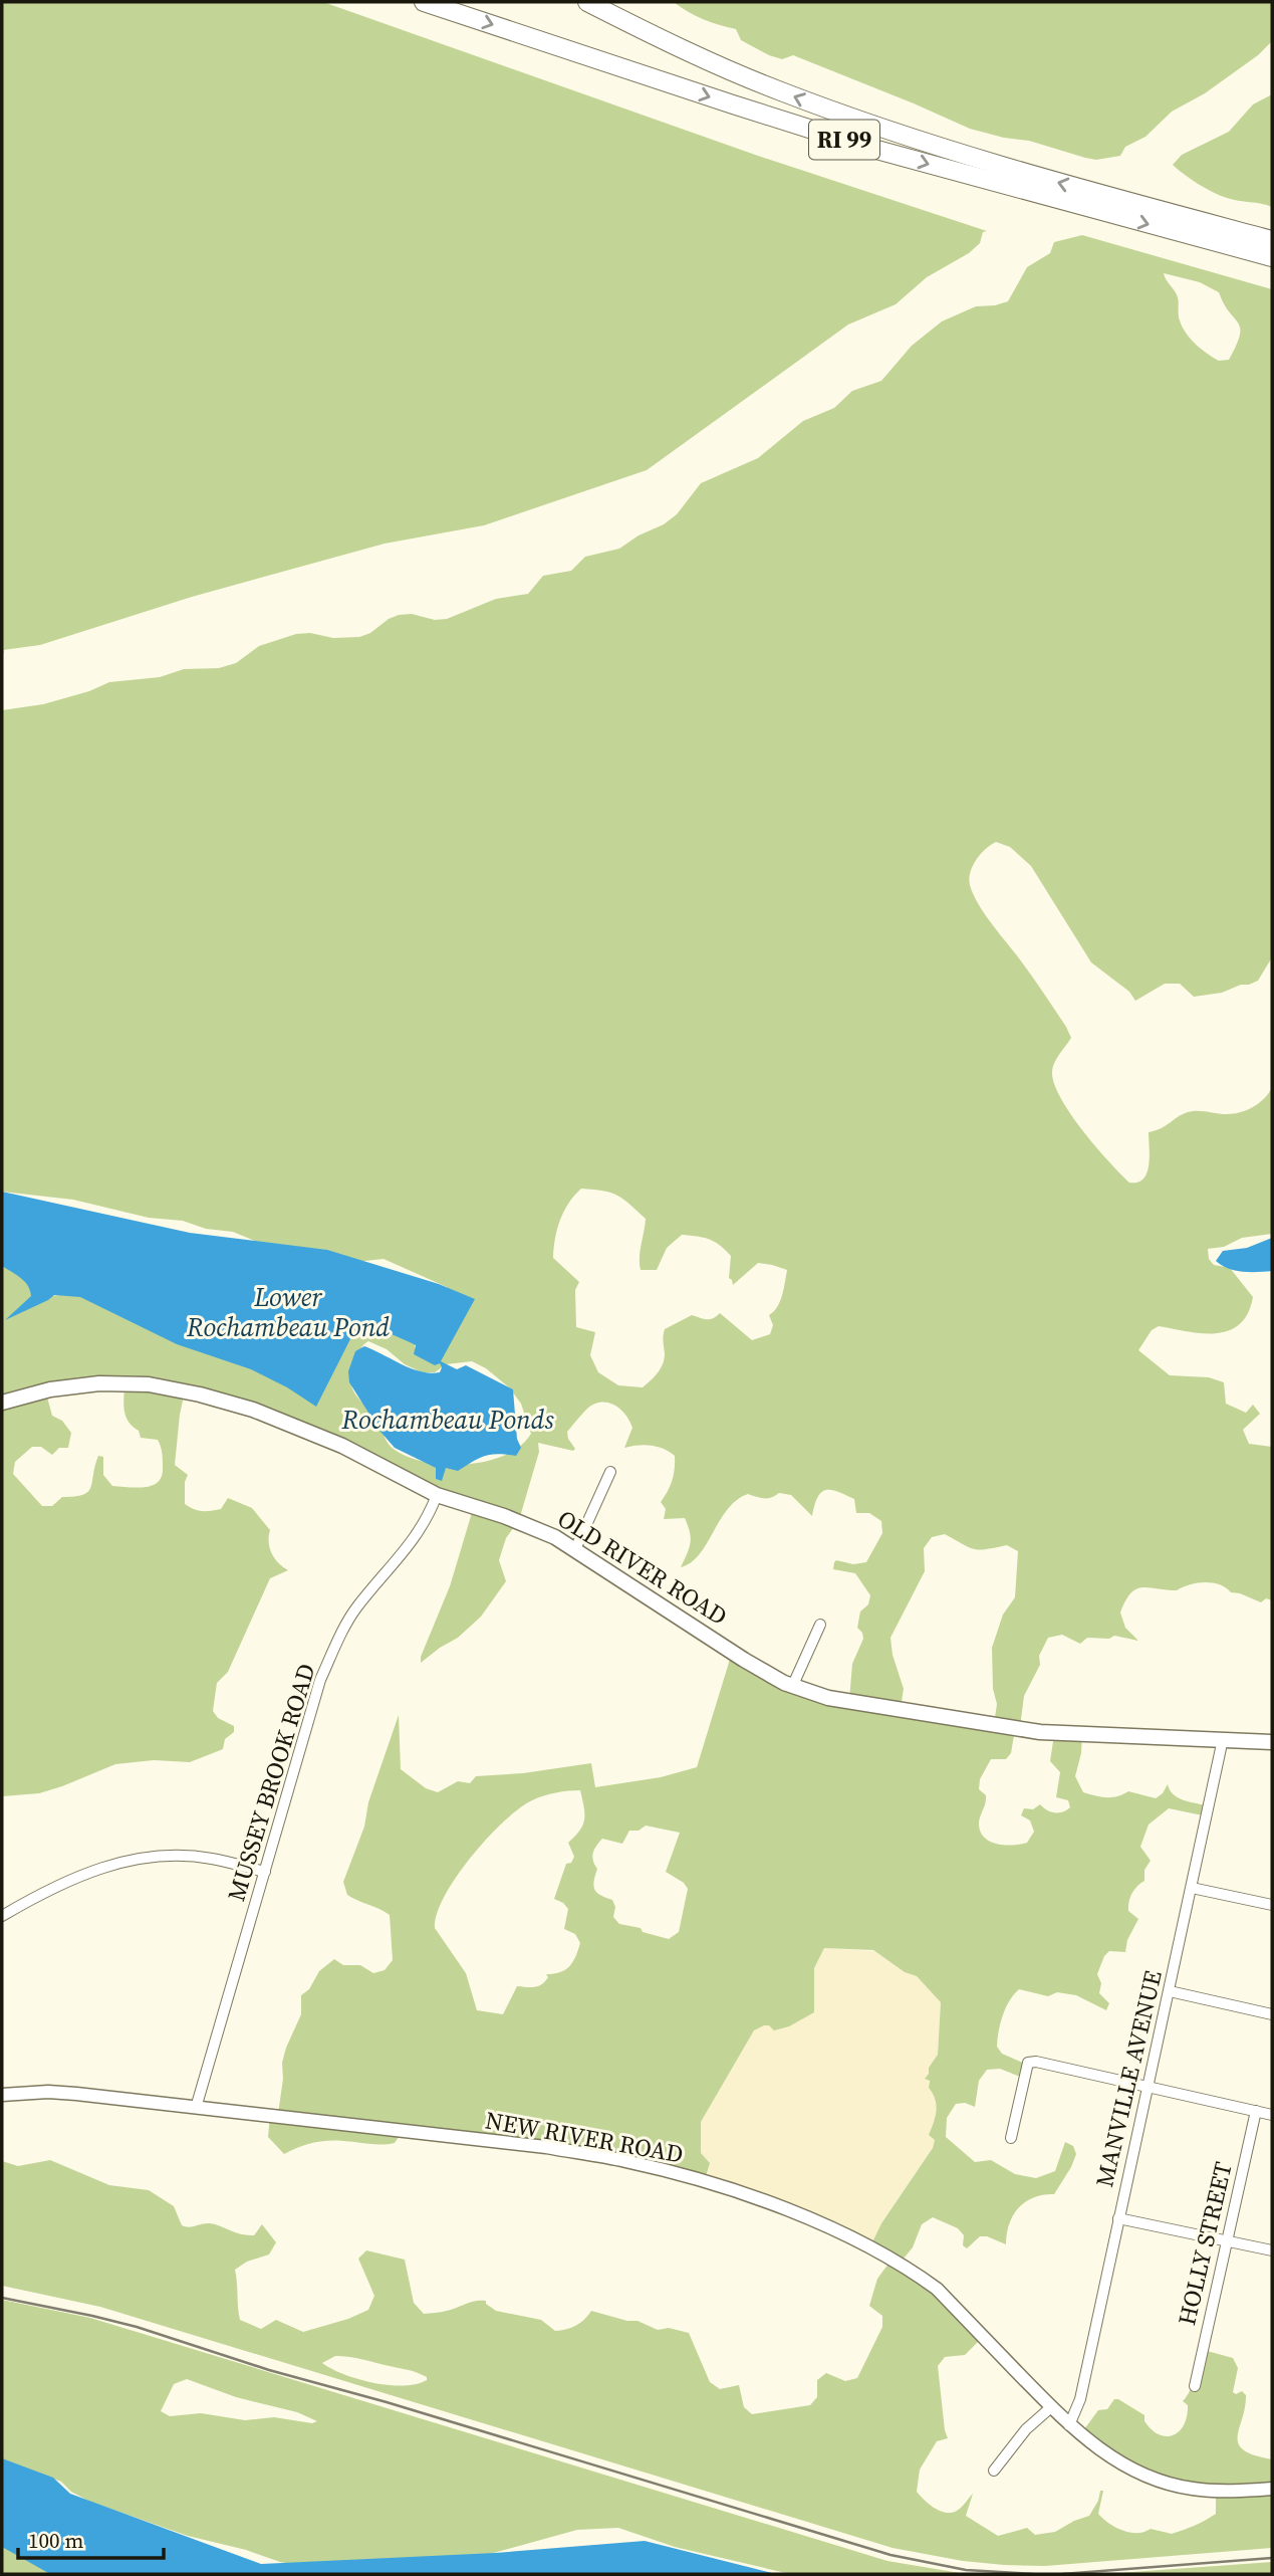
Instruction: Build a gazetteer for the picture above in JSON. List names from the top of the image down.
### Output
{
  "streets": {
    "highway": ["RI 99"],
    "main road": ["OLD RIVER ROAD"],
    "street": [
      "MUSSEY BROOK ROAD",
      "MANVILLE AVENUE",
      "NEW RIVER ROAD",
      "HOLLY STREET"
    ]
  },
  "crossings": [
    ["OLD RIVER ROAD", "MUSSEY BROOK ROAD"],
    ["OLD RIVER ROAD", "MANVILLE AVENUE"],
    ["MUSSEY BROOK ROAD", "NEW RIVER ROAD"],
    ["MANVILLE AVENUE", "NEW RIVER ROAD"]
  ],
  "water": ["Lower Rochambeau Pond", "Rochambeau Ponds"],
  "scale_bar": "100 m"
}
